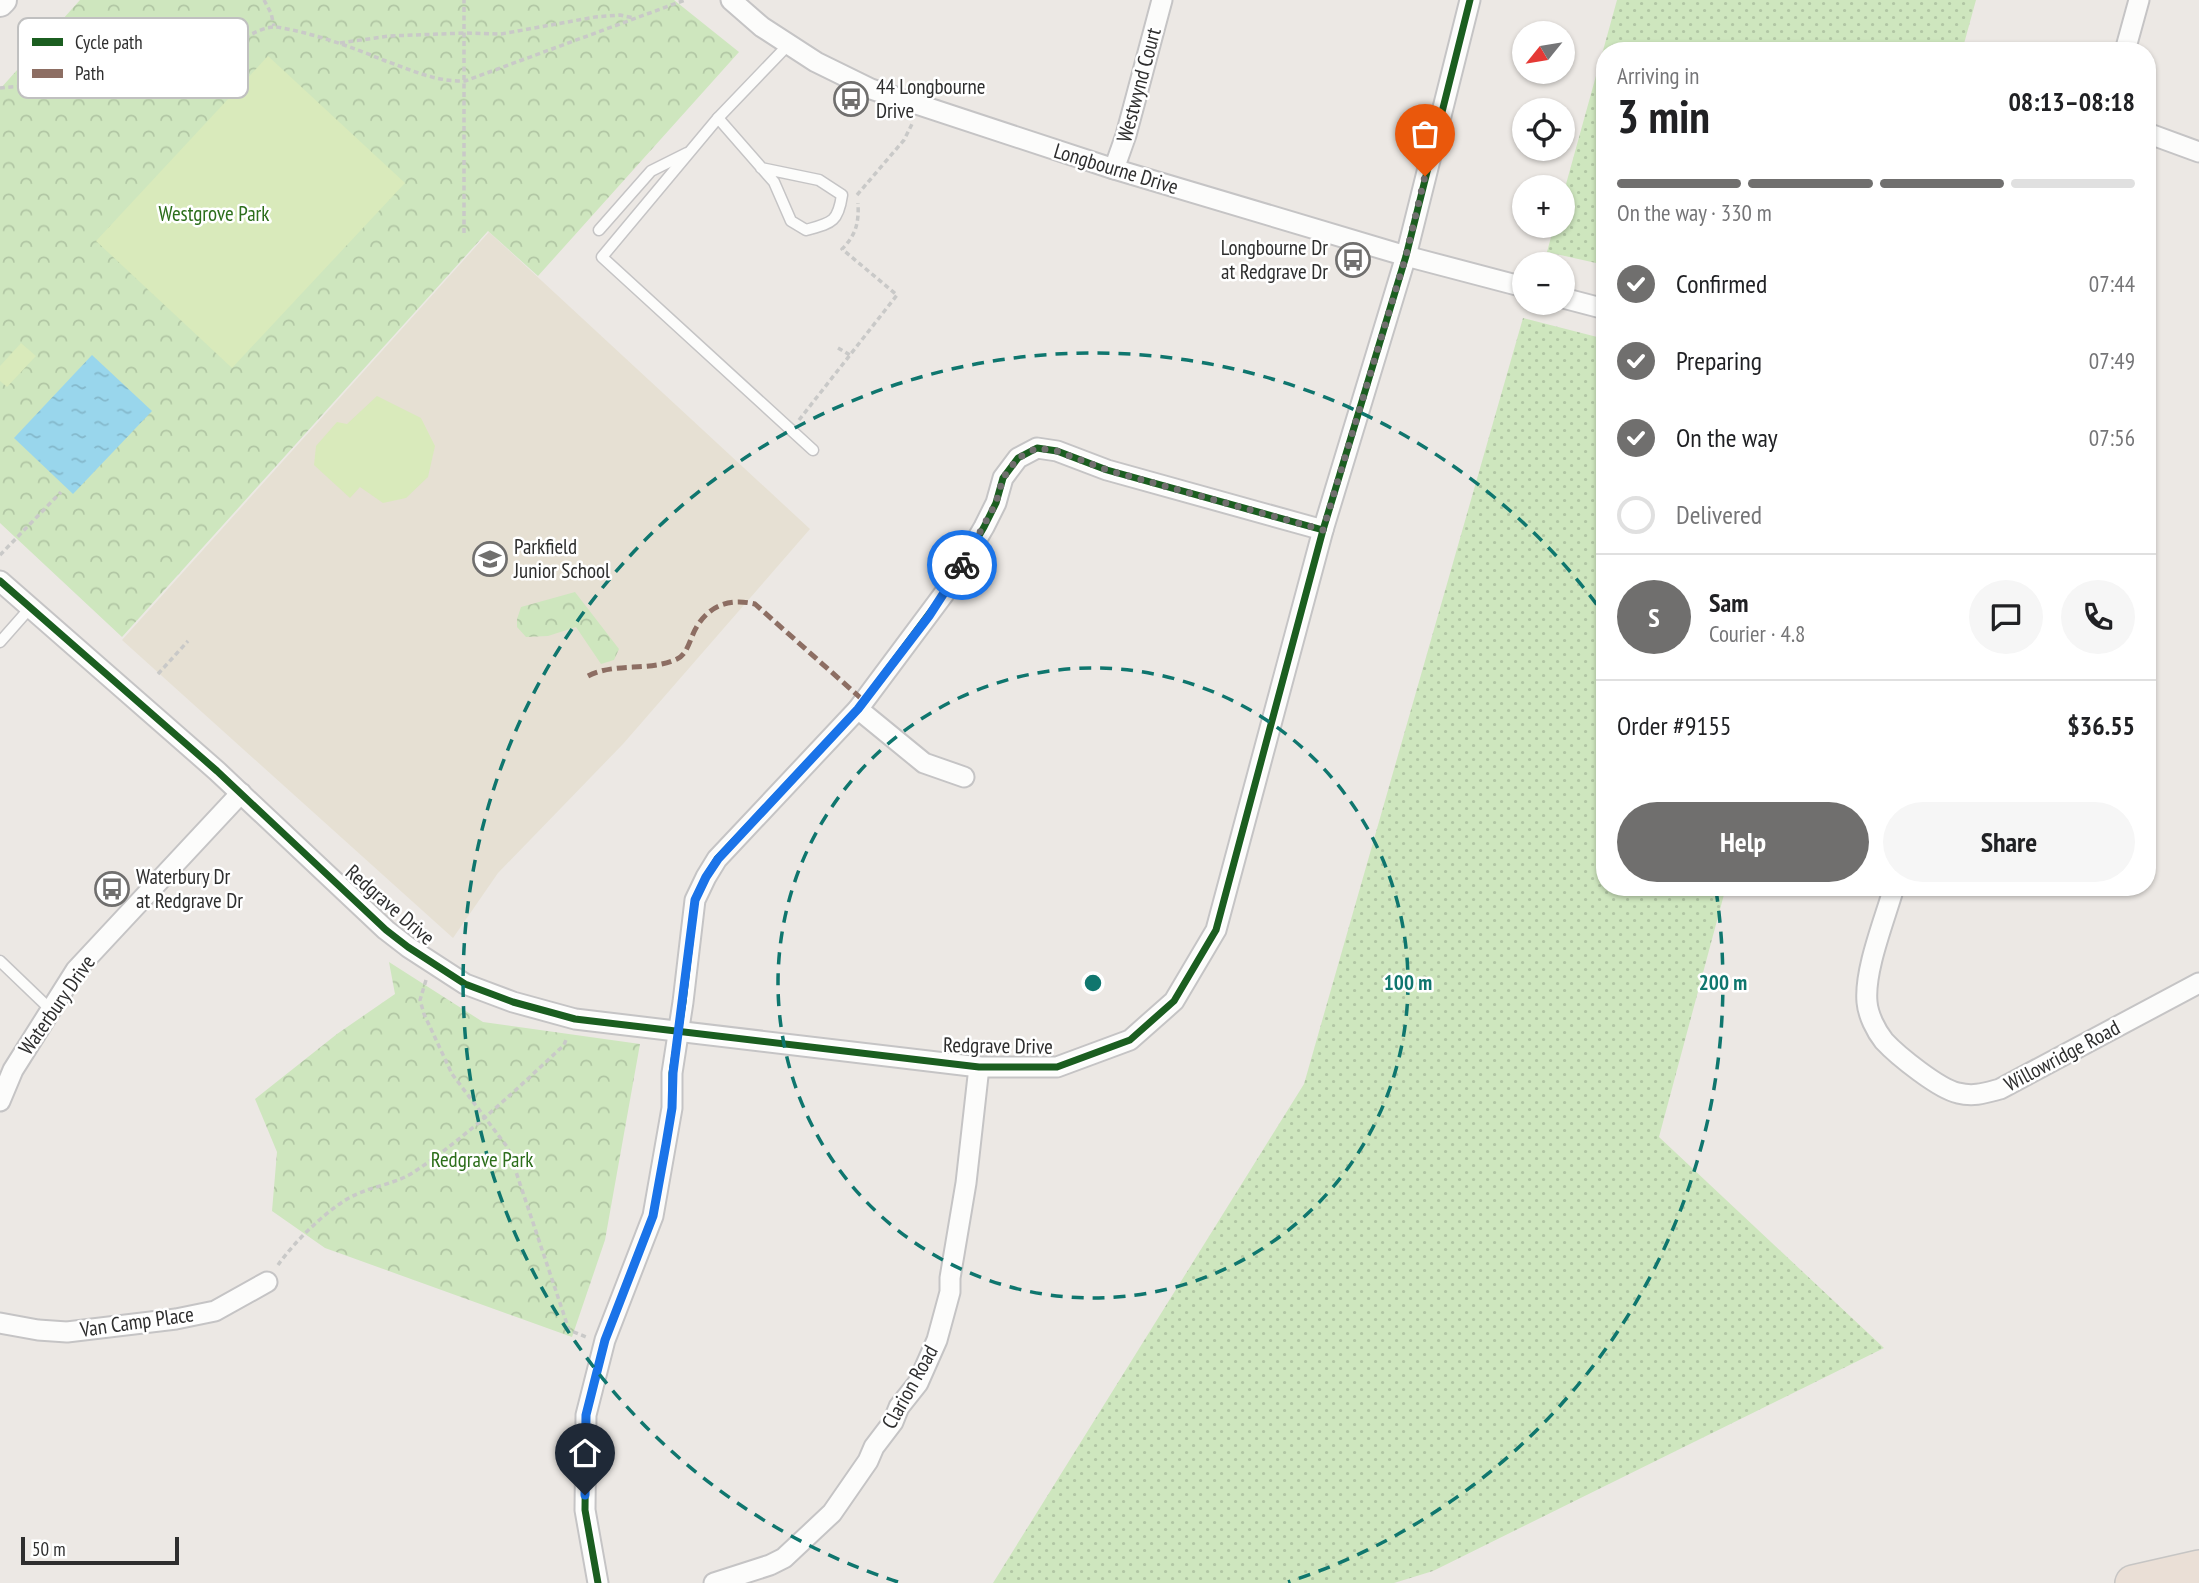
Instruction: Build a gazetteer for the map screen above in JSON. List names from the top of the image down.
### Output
{
  "streets": {
    "street": [
      "Westwynd Court",
      "Longbourne Drive",
      "Redgrave Drive",
      "Waterbury Drive",
      "Willowridge Road",
      "Van Camp Place",
      "Clarion Road"
    ]
  },
  "crossings": [
    ["Westwynd Court", "Longbourne Drive"],
    ["Longbourne Drive", "Redgrave Drive"],
    ["Redgrave Drive", "Waterbury Drive"],
    ["Redgrave Drive", "Clarion Road"]
  ],
  "parks": ["Westgrove Park", "Redgrave Park"],
  "places": {
    "bus stop": ["44 Longbourne Drive", "Longbourne Dr at Redgrave Dr", "Waterbury Dr at Redgrave Dr"],
    "school or university": ["Parkfield Junior School"]
  },
  "legend": ["Cycle path", "Path"],
  "scale_bar": "50 m",
  "north": "bottom left",
  "page": {
    "map_buttons": ["+", "−"],
    "heading": ["3 min", "Arriving in", "08:13–08:18"],
    "panel": [
      "Sam",
      "Courier · 4.8",
      "Order #9155",
      "$36.55"
    ],
    "bar": "On the way · 330 m",
    "list": [
      ["Confirmed", "07:44"],
      ["Preparing", "07:49"],
      ["On the way", "07:56"],
      "Delivered"
    ],
    "round": "S",
    "buttons": ["Help", "Share"],
    "scale": "50 m"
  },
  "rings": ["100 m", "200 m"]
}
